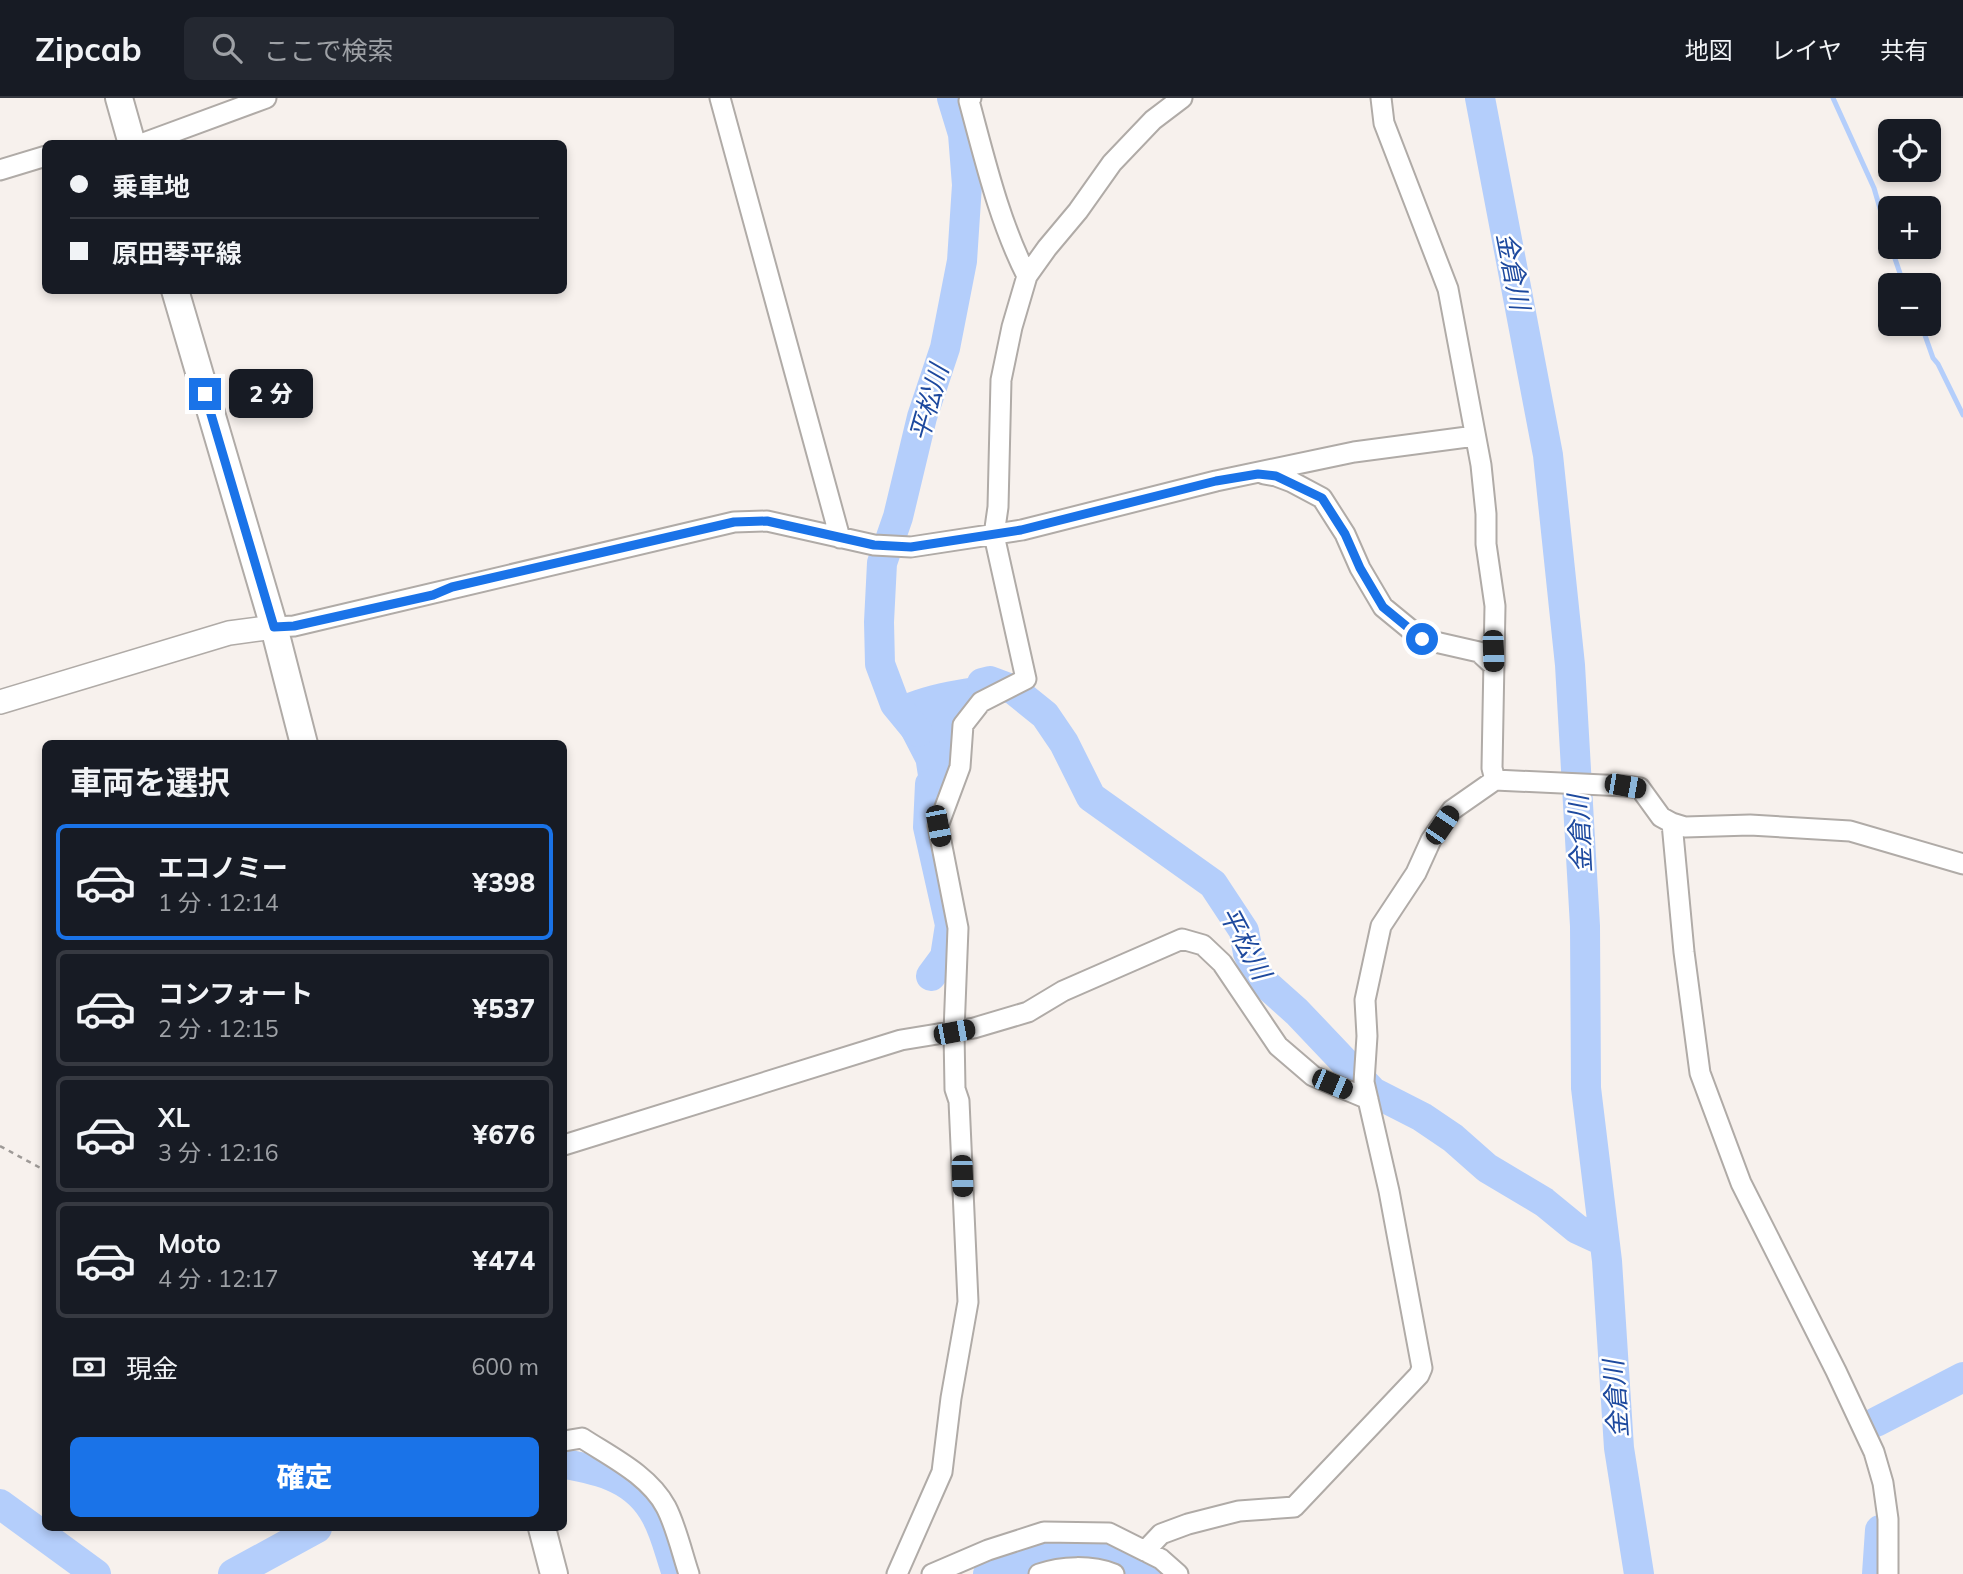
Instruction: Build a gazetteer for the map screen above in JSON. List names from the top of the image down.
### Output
{
  "water": ["金倉川", "平松川"],
  "page": {
    "header": "Zipcab",
    "search": "ここで検索",
    "nav": ["地図", "レイヤ", "共有"],
    "map_buttons": ["+", "−"],
    "banner": ["乗車地", "原田琴平線"],
    "bubble": "2 分",
    "heading": "車両を選択",
    "list": [
      {
        "name": "エコノミー",
        "note": "1 分 · 12:14",
        "value": "¥398"
      },
      {
        "name": "コンフォート",
        "note": "2 分 · 12:15",
        "value": "¥537"
      },
      {
        "name": "XL",
        "note": "3 分 · 12:16",
        "value": "¥676"
      },
      {
        "name": "Moto",
        "note": "4 分 · 12:17",
        "value": "¥474"
      }
    ],
    "pay": ["現金", "600 m"],
    "buttons": "確定"
  }
}
